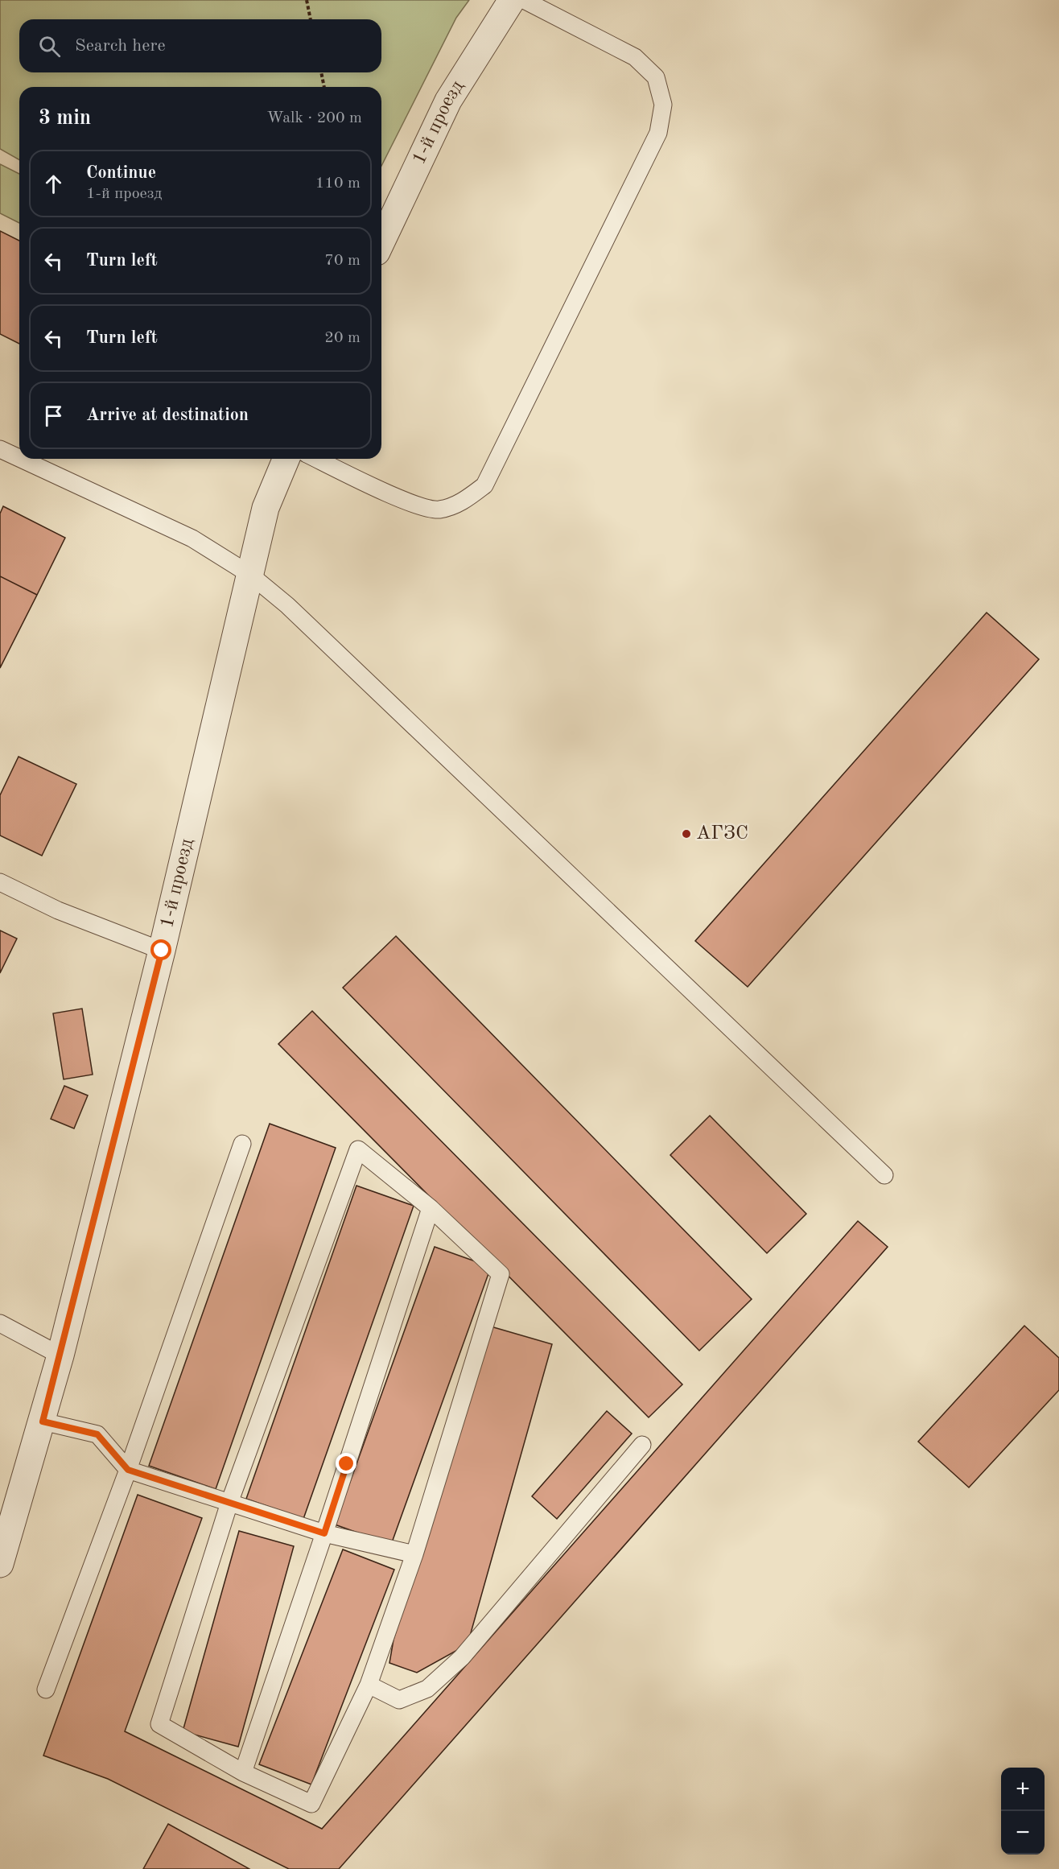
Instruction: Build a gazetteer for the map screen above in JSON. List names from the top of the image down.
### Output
{
  "streets": {
    "street": ["1-й проезд"]
  },
  "places": ["АГЗС"],
  "page": {
    "search": "Search here",
    "heading": ["3 min", "Walk · 200 m"],
    "list": [
      ["Continue", "1-й проезд", "110 m"],
      ["Turn left", "70 m"],
      ["Turn left", "20 m"],
      "Arrive at destination"
    ],
    "map_buttons": ["+", "−"]
  }
}
